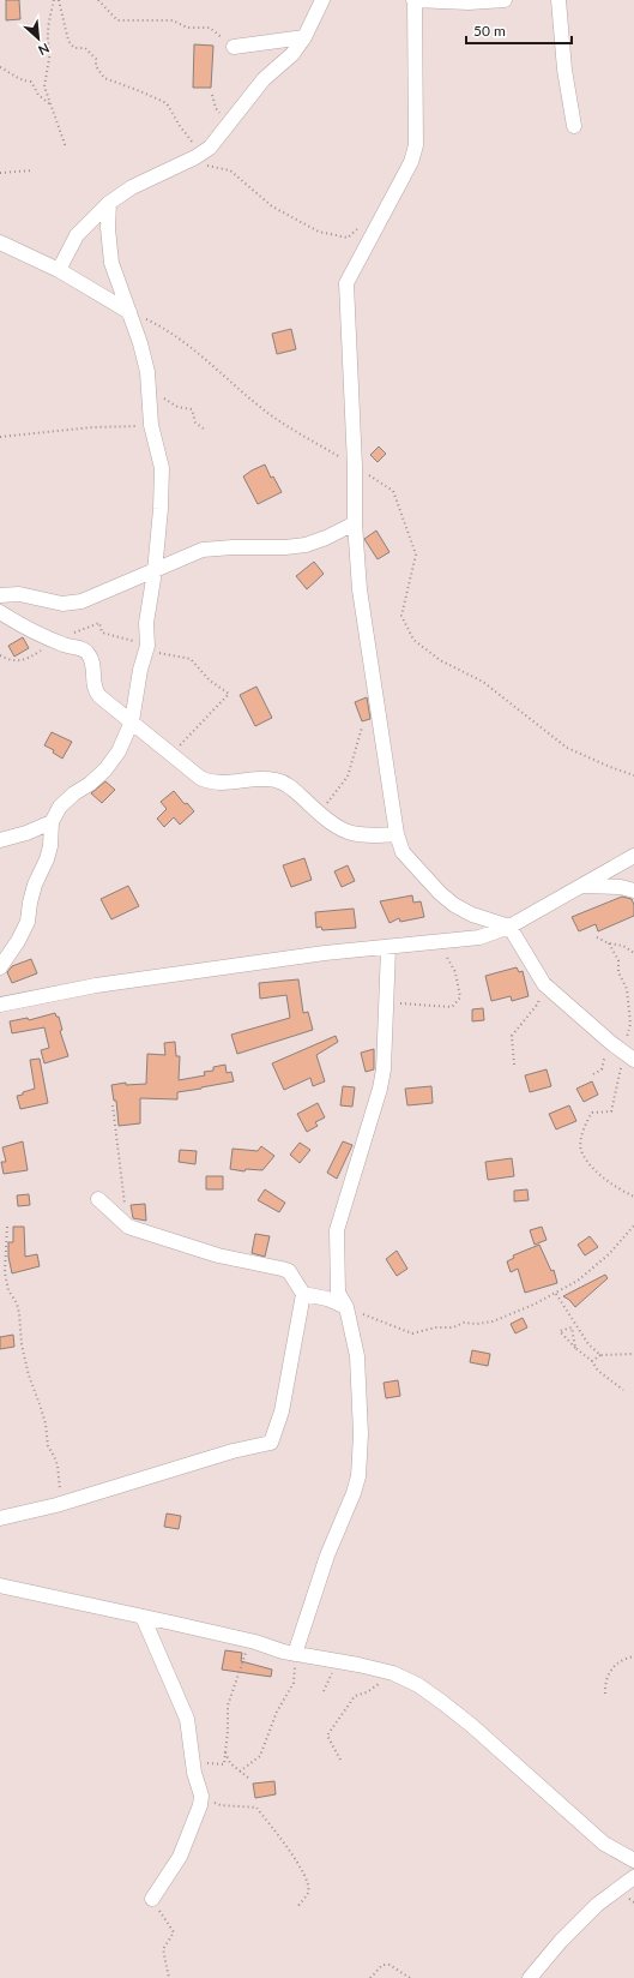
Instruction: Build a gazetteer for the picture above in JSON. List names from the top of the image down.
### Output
{
  "scale_bar": "50 m",
  "north": "bottom right"
}
